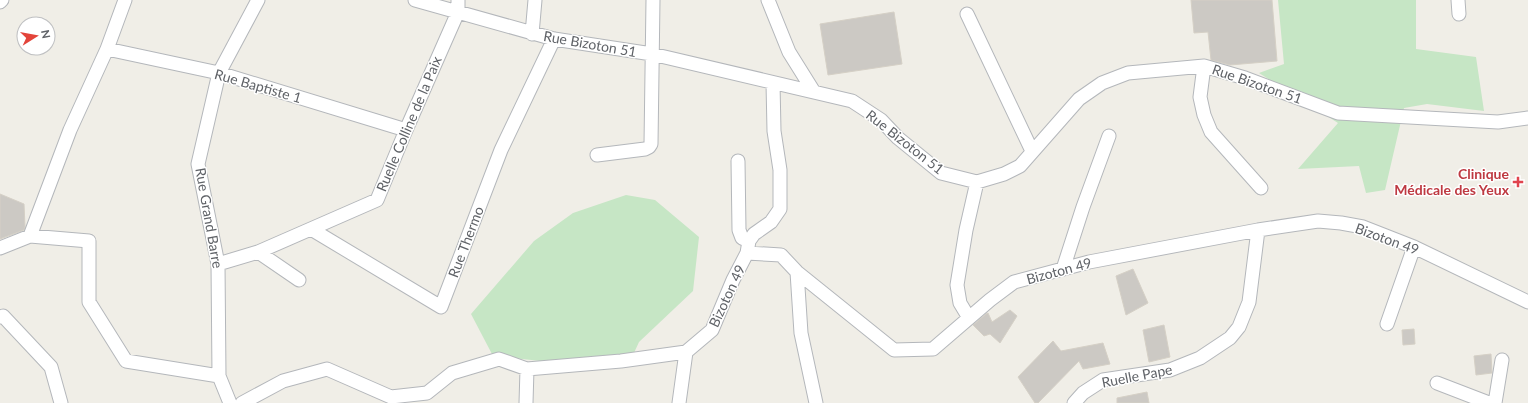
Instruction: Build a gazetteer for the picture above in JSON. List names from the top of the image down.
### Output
{
  "streets": {
    "street": [
      "Rue Bizoton 51",
      "Rue Baptiste 1",
      "Ruelle Colline de la Paix",
      "Rue Grand Barre",
      "Bizoton 49",
      "Rue Thermo",
      "Ruelle Pape"
    ]
  },
  "crossings": [
    ["Rue Bizoton 51", "Ruelle Colline de la Paix"],
    ["Rue Bizoton 51", "Rue Thermo"],
    ["Rue Baptiste 1", "Ruelle Colline de la Paix"],
    ["Rue Baptiste 1", "Rue Grand Barre"],
    ["Ruelle Colline de la Paix", "Rue Grand Barre"],
    ["Ruelle Colline de la Paix", "Rue Thermo"],
    ["Bizoton 49", "Ruelle Pape"]
  ],
  "places": {
    "health": ["Clinique Médicale des Yeux"]
  },
  "north": "right"
}
